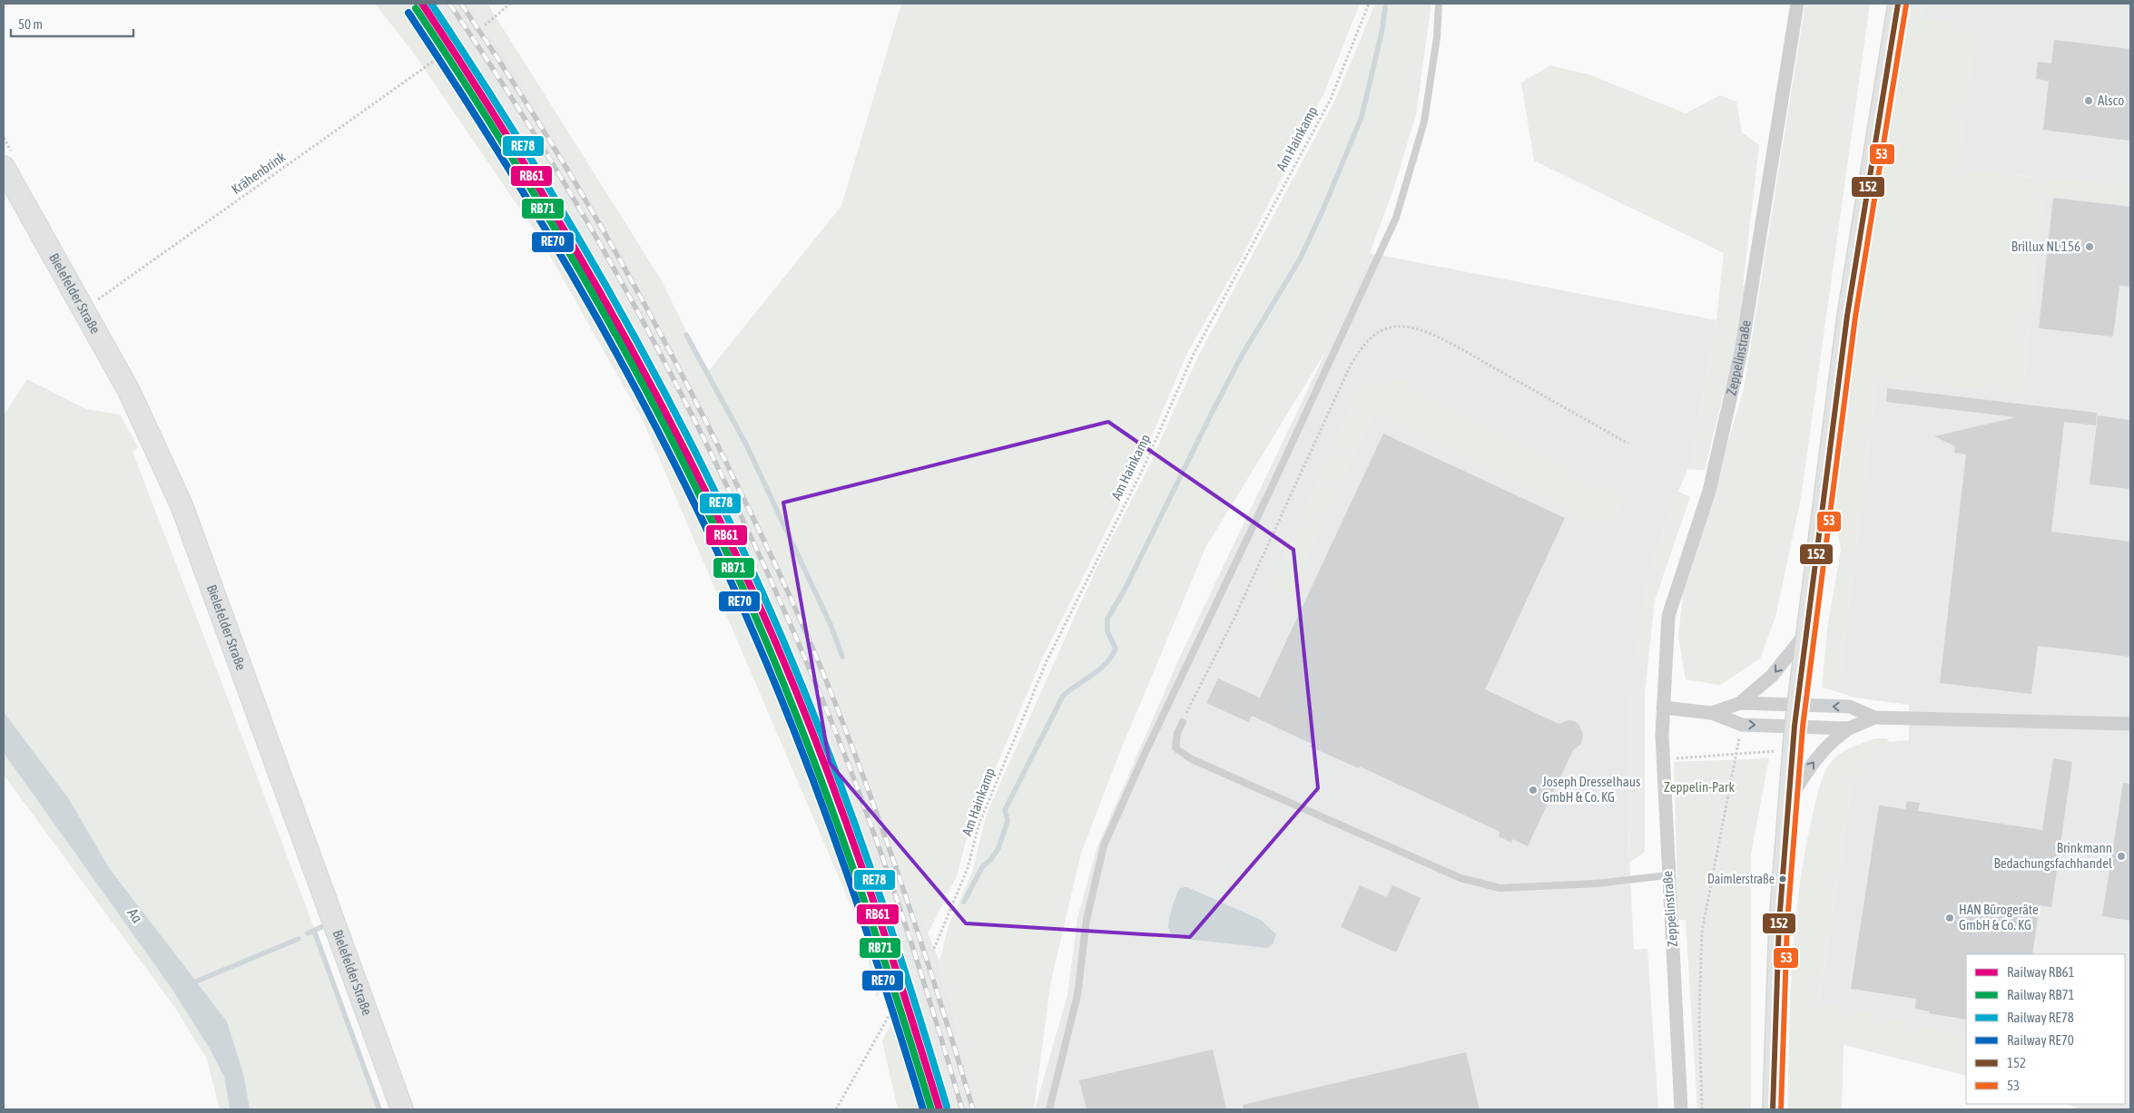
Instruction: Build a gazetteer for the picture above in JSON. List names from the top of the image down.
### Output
{
  "streets": {
    "main road": ["Bielefelder Straße"],
    "street": ["Zeppelinstraße"],
    "path": ["Am Hainkamp", "Krähenbrink"]
  },
  "crossings": [
    ["Krähenbrink", "Bielefelder Straße"]
  ],
  "water": ["Aa"],
  "parks": ["Zeppelin-Park"],
  "places": [
    "Alsco",
    "Brillux NL 156",
    "Joseph Dresselhaus GmbH & Co. KG",
    "Brinkmann Bedachungsfachhandel",
    "Daimlerstraße",
    "HAN Bürogeräte GmbH & Co. KG"
  ],
  "lines": [
    "rail line RB61",
    "rail line RE78",
    "transit line 152",
    "transit line 53",
    "rail line RB71",
    "rail line RE70"
  ],
  "legend": [
    "Railway RB61",
    "Railway RB71",
    "Railway RE78",
    "Railway RE70",
    "152",
    "53"
  ],
  "scale_bar": "50 m"
}
